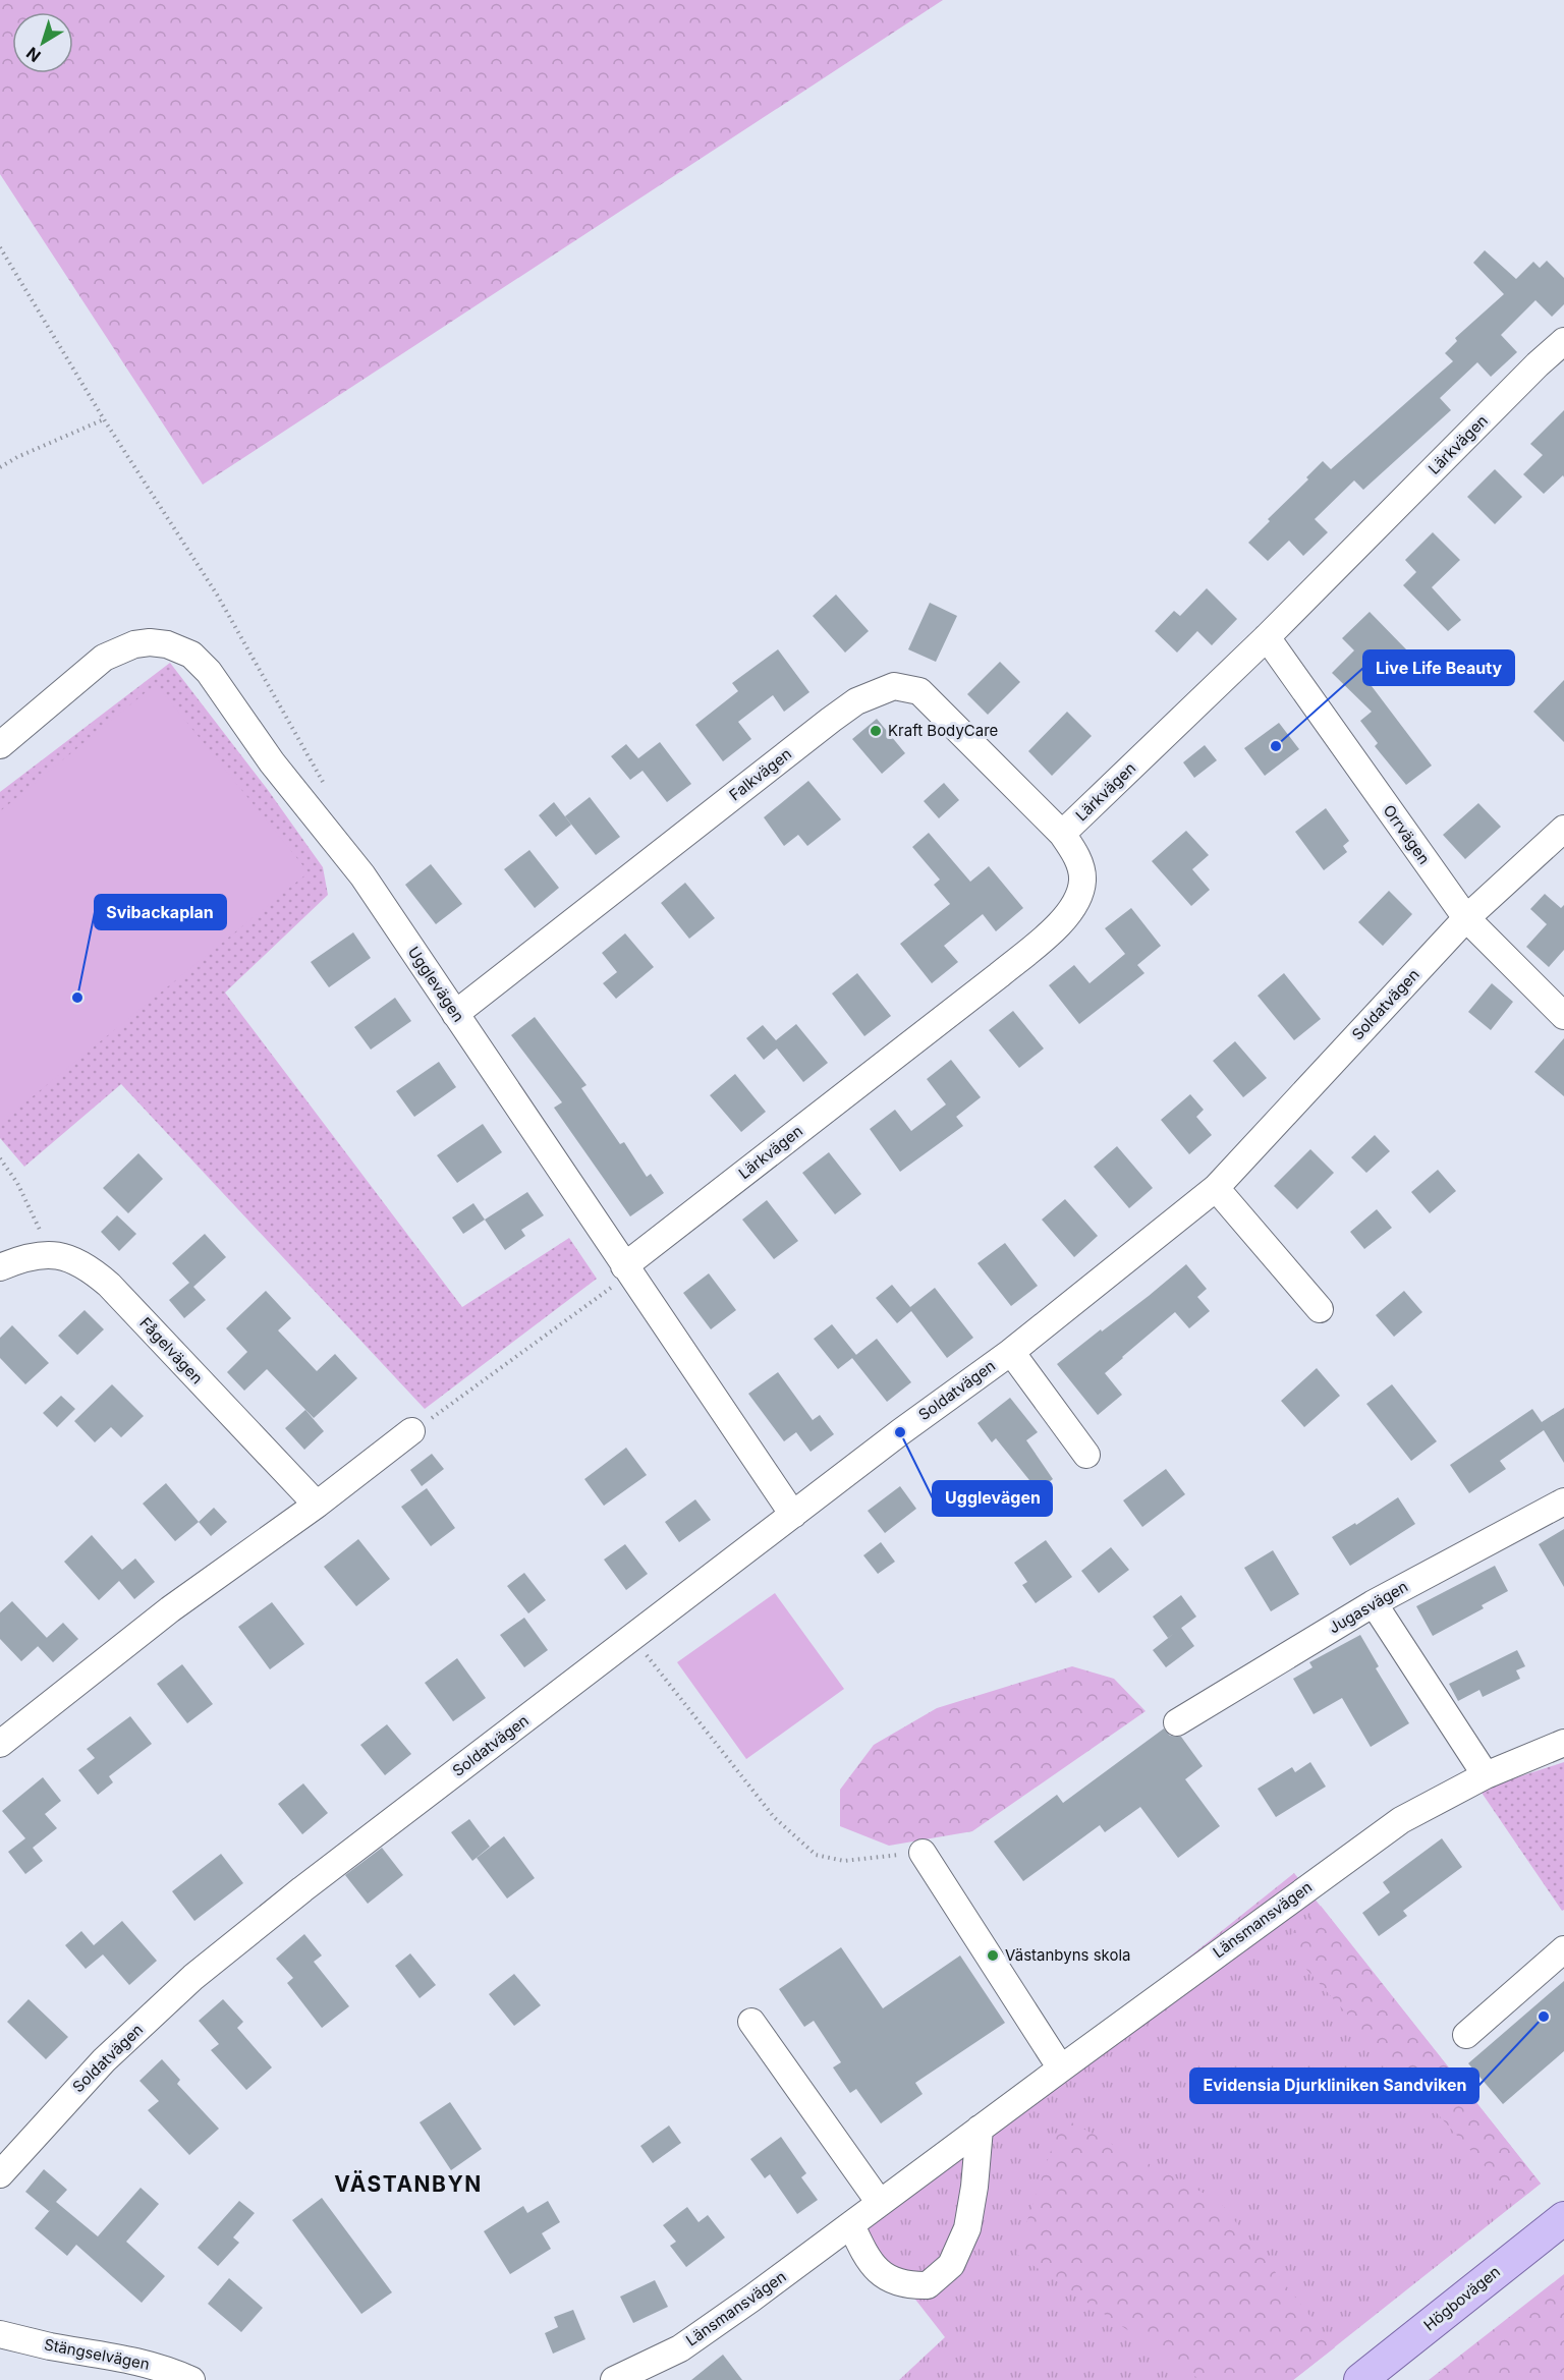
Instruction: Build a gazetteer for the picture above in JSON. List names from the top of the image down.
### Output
{
  "streets": {
    "main road": ["Högbovägen"],
    "street": [
      "Lärkvägen",
      "Falkvägen",
      "Orrvägen",
      "Ugglevägen",
      "Soldatvägen",
      "Fågelvägen",
      "Jugasvägen",
      "Länsmansvägen",
      "Stängselvägen"
    ]
  },
  "crossings": [
    ["Lärkvägen", "Falkvägen"],
    ["Lärkvägen", "Orrvägen"],
    ["Lärkvägen", "Ugglevägen"],
    ["Falkvägen", "Ugglevägen"],
    ["Orrvägen", "Soldatvägen"],
    ["Ugglevägen", "Soldatvägen"]
  ],
  "districts": ["VÄSTANBYN"],
  "places": [
    "Kraft BodyCare",
    "Live Life Beauty",
    "Svibackaplan",
    "Ugglevägen",
    "Västanbyns skola",
    "Evidensia Djurkliniken Sandviken"
  ],
  "north": "bottom left"
}
